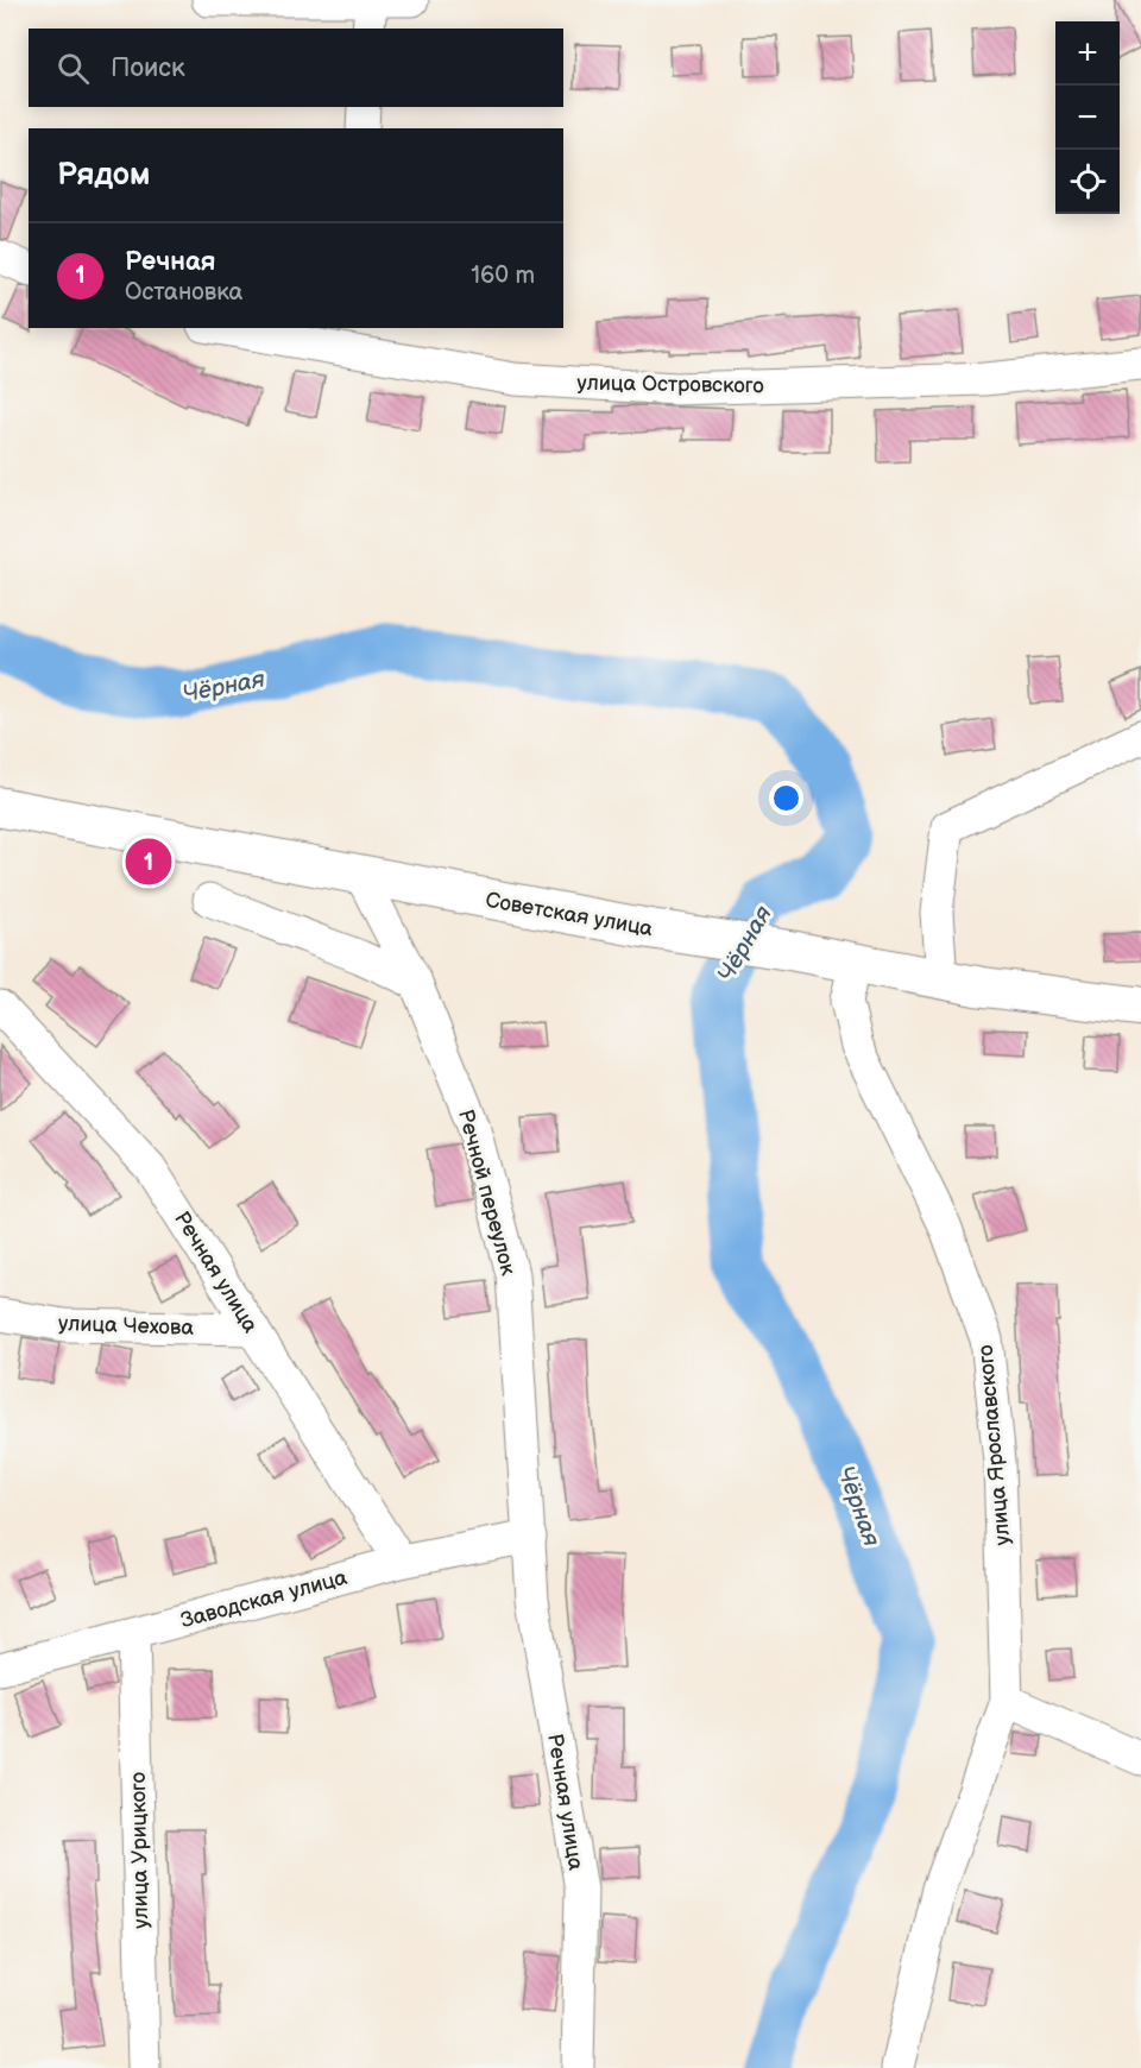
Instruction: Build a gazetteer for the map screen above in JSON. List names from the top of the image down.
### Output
{
  "streets": {
    "main road": ["Советская улица"],
    "street": [
      "улица Островского",
      "Речной переулок",
      "Речная улица",
      "улица Чехова",
      "улица Ярославского",
      "Заводская улица",
      "улица Урицкого"
    ]
  },
  "crossings": [
    ["Советская улица", "Речной переулок"],
    ["Советская улица", "улица Ярославского"],
    ["Речной переулок", "Речная улица"],
    ["Речной переулок", "Заводская улица"],
    ["Речная улица", "улица Чехова"],
    ["Речная улица", "Заводская улица"],
    ["Заводская улица", "улица Урицкого"]
  ],
  "water": ["Чёрная"],
  "page": {
    "map_buttons": ["+", "−"],
    "search": "Поиск",
    "heading": "Рядом",
    "list": [
      {
        "mark": "1",
        "name": "Речная",
        "note": "Остановка",
        "value": "160 m"
      }
    ],
    "pins": "1"
  }
}
